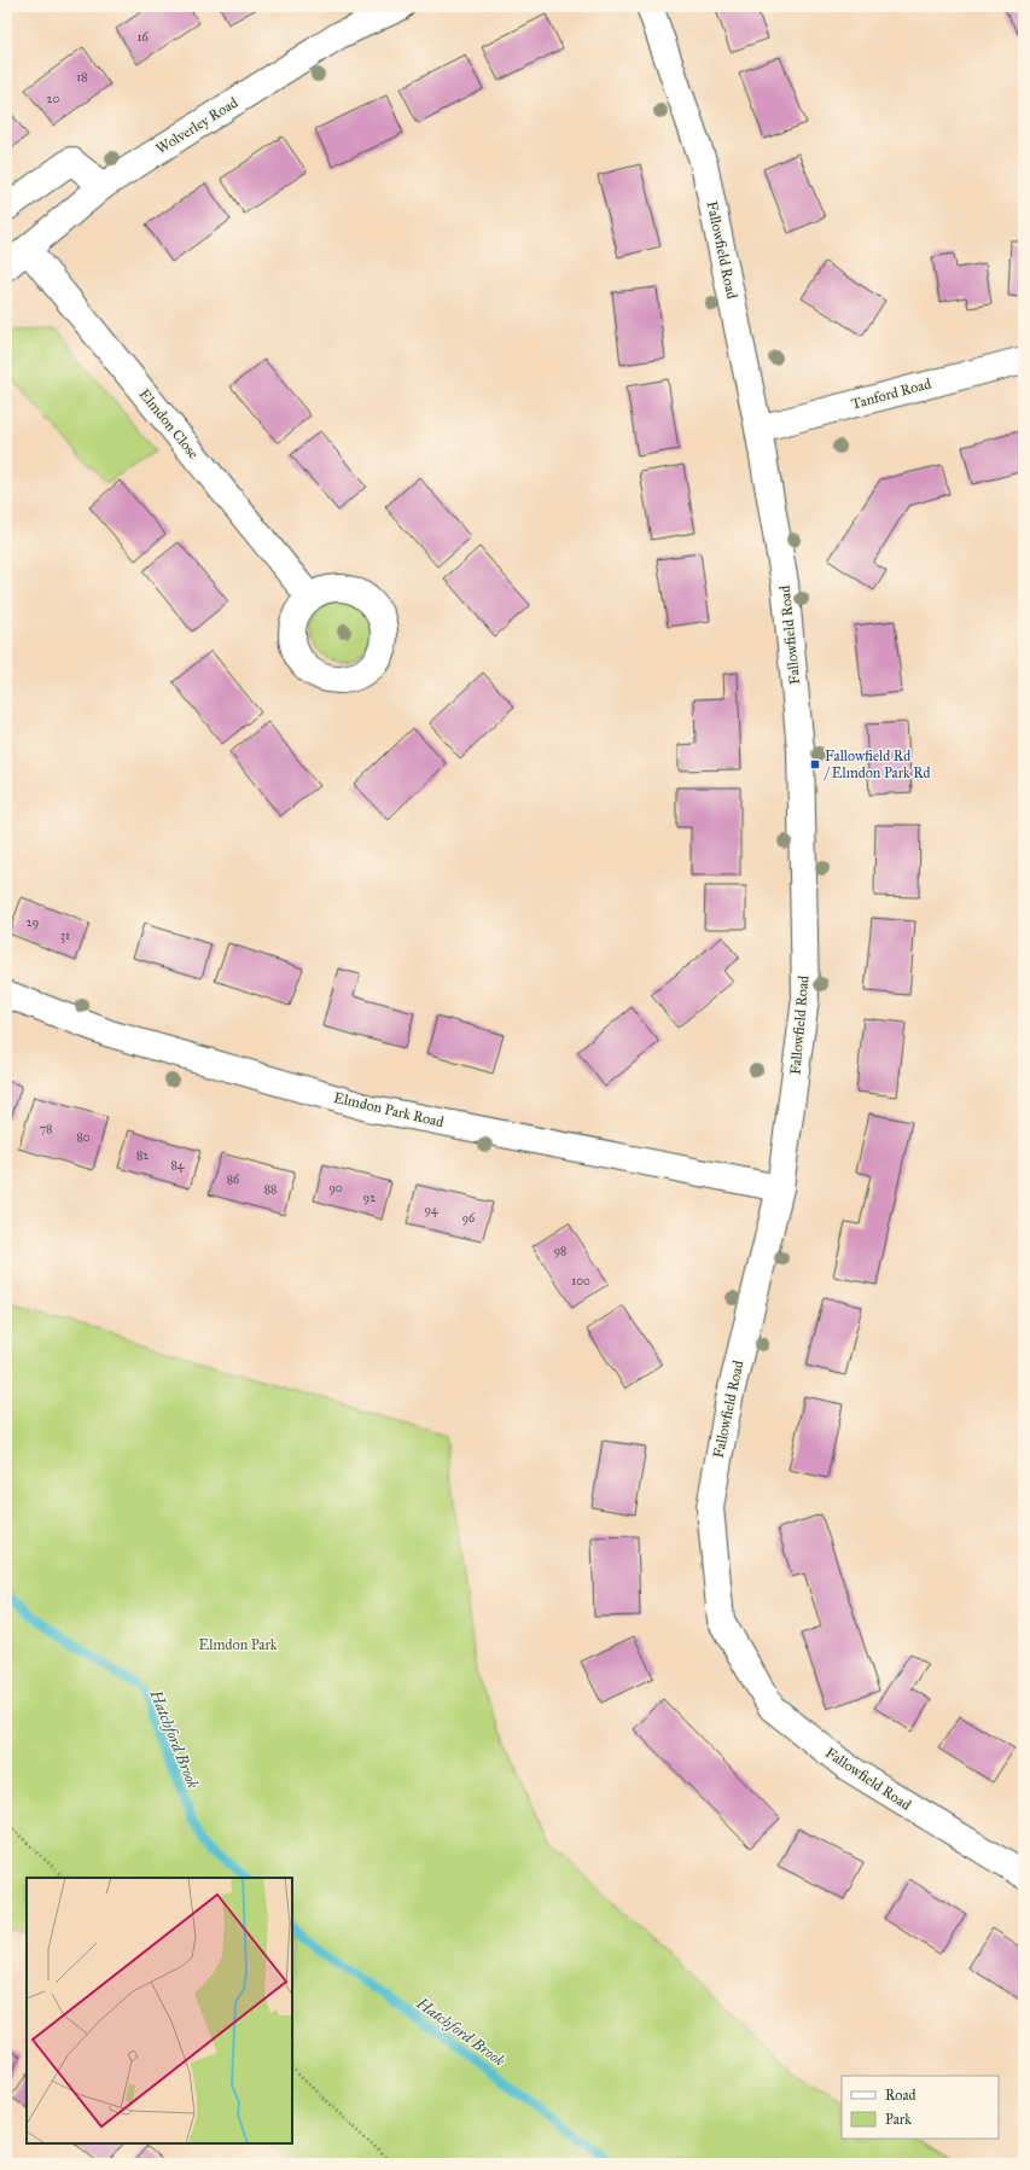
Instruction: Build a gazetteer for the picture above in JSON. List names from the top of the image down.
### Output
{
  "streets": {
    "street": [
      "Wolverley Road",
      "Fallowfield Road",
      "Tanford Road",
      "Elmdon Close",
      "Elmdon Park Road"
    ]
  },
  "crossings": [
    ["Wolverley Road", "Elmdon Close"],
    ["Fallowfield Road", "Tanford Road"],
    ["Fallowfield Road", "Elmdon Park Road"]
  ],
  "water": ["Hatchford Brook"],
  "parks": ["Elmdon Park"],
  "places": {
    "transit": ["Fallowfield Rd / Elmdon Park Rd"]
  },
  "house_numbers": [
    "16",
    "18",
    "20",
    "29",
    "31",
    "78",
    "80",
    "82",
    "84",
    "86",
    "90",
    "88",
    "92",
    "94",
    "96",
    "98",
    "100"
  ],
  "legend": ["Road", "Park"]
}
